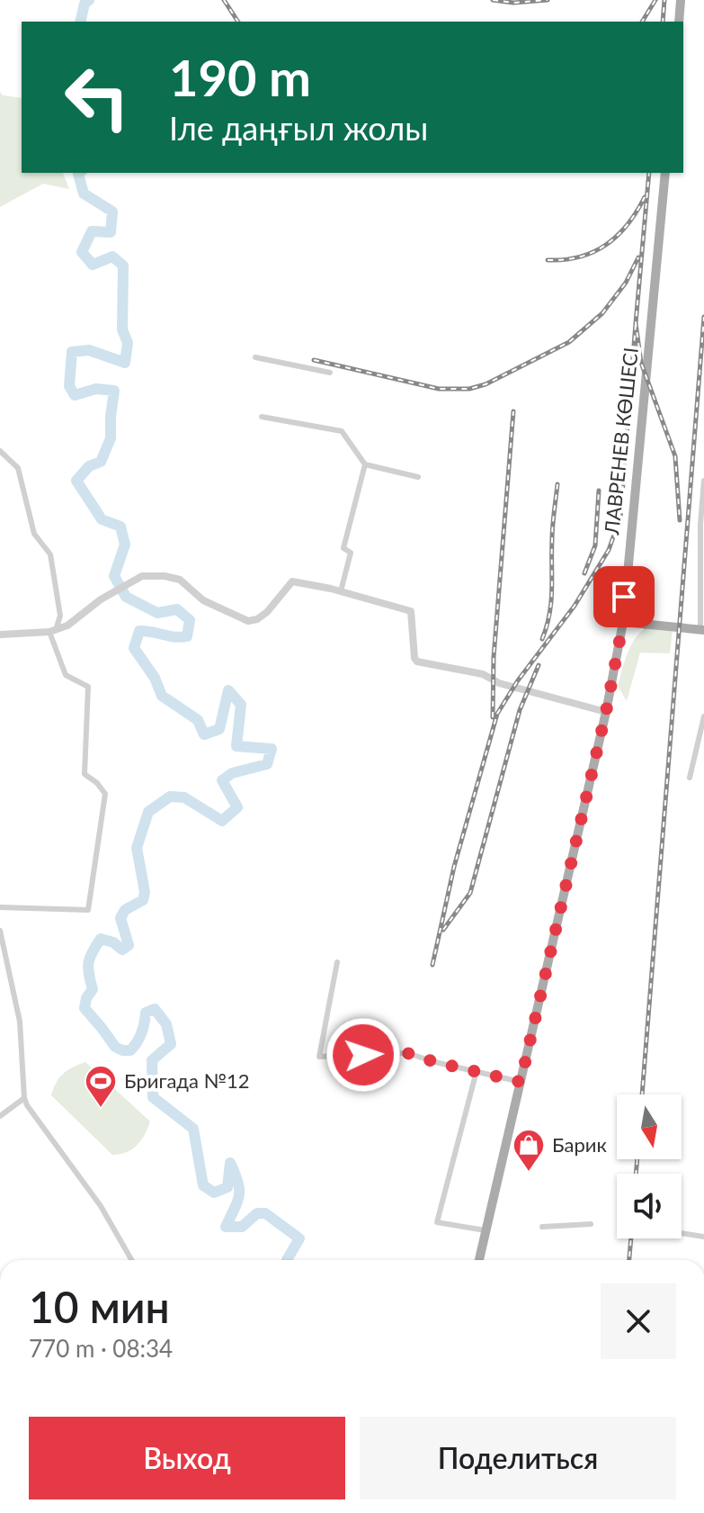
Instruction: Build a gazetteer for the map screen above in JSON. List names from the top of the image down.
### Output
{
  "streets": {
    "main road": ["ЛАВРЕНЕВ КӨШЕСІ"]
  },
  "places": {
    "sports": ["Бригада №12"],
    "shop": ["Барик"]
  },
  "north": "bottom",
  "page": {
    "turn": ["190 m", "Іле даңғыл жолы"],
    "heading": ["10 мин", "770 m · 08:34"],
    "buttons": ["Выход", "Поделиться"]
  }
}
